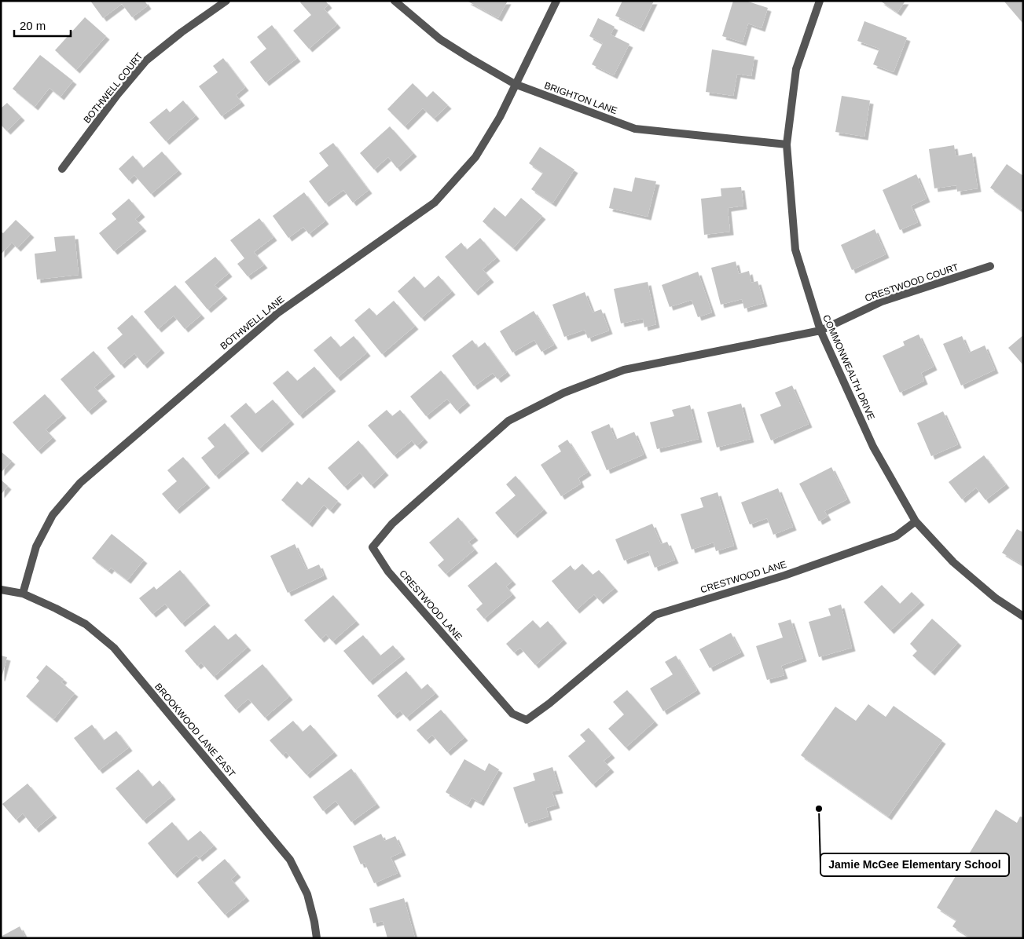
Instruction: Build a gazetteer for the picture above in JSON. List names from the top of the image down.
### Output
{
  "streets": {
    "street": [
      "BOTHWELL COURT",
      "BRIGHTON LANE",
      "CRESTWOOD COURT",
      "BOTHWELL LANE",
      "COMMONWEALTH DRIVE",
      "CRESTWOOD LANE",
      "BROOKWOOD LANE EAST"
    ]
  },
  "crossings": [
    ["BRIGHTON LANE", "BOTHWELL LANE"],
    ["BRIGHTON LANE", "COMMONWEALTH DRIVE"],
    ["CRESTWOOD COURT", "COMMONWEALTH DRIVE"],
    ["CRESTWOOD COURT", "CRESTWOOD LANE"],
    ["BOTHWELL LANE", "BROOKWOOD LANE EAST"],
    ["COMMONWEALTH DRIVE", "CRESTWOOD LANE"]
  ],
  "places": ["Jamie McGee Elementary School"],
  "scale_bar": "20 m"
}
